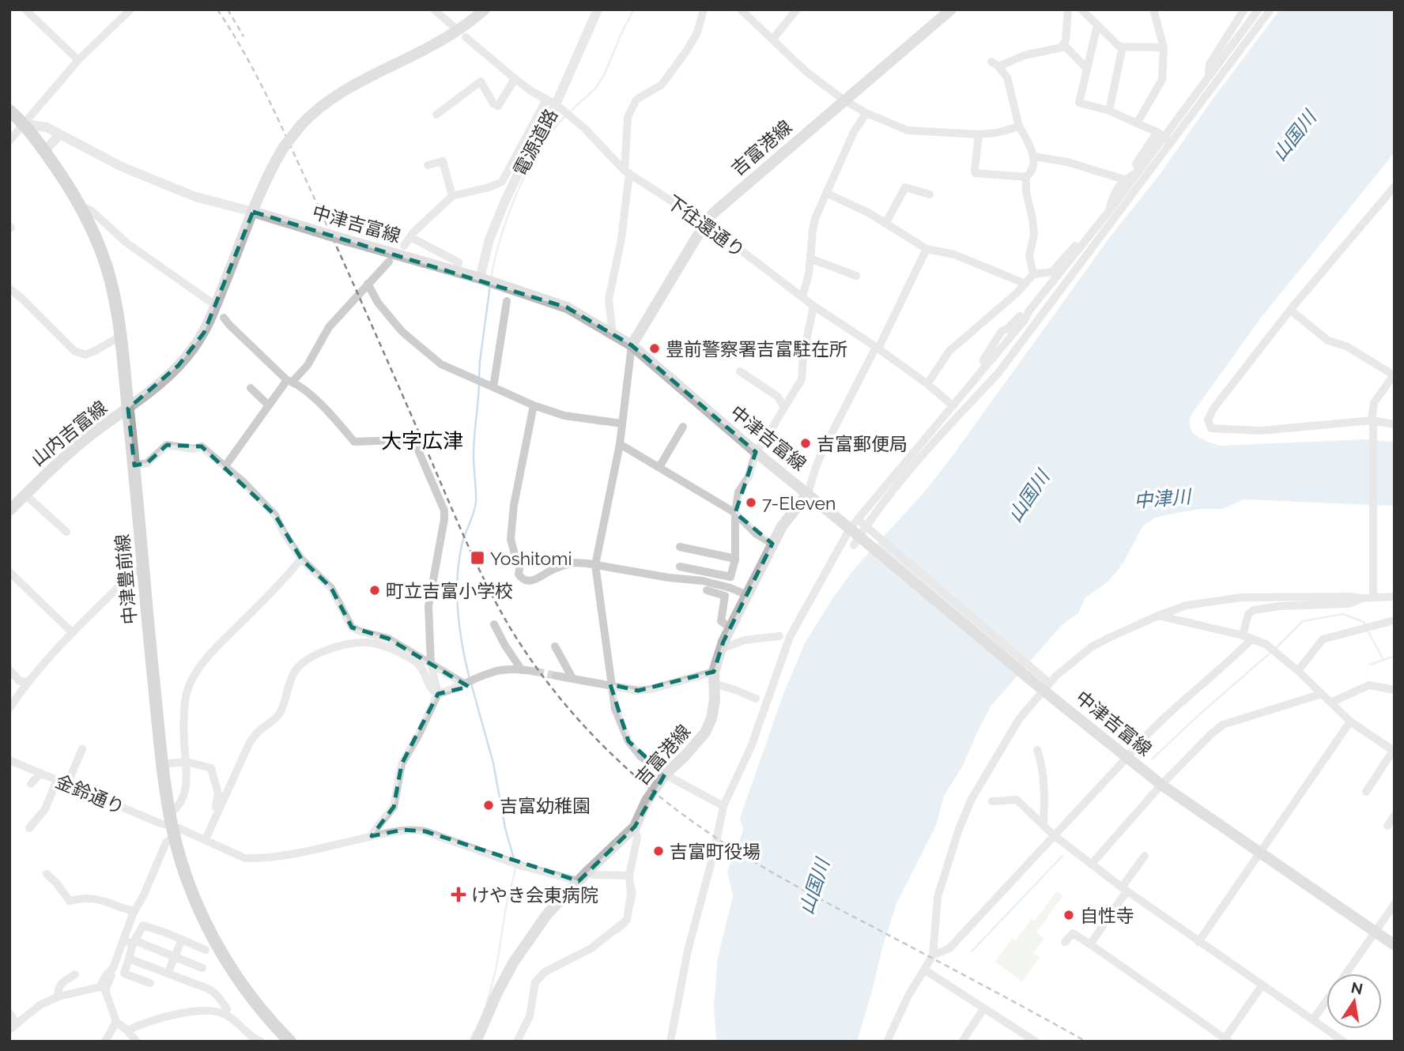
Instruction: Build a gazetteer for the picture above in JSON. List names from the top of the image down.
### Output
{
  "streets": {
    "main road": [
      "吉富港線",
      "中津吉富線",
      "山内吉富線",
      "中津豊前線"
    ],
    "street": ["電源道路", "下往還通り", "金鈴通り"]
  },
  "crossings": [
    ["電源道路", "中津吉富線"],
    ["電源道路", "下往還通り"],
    ["吉富港線", "中津吉富線"],
    ["吉富港線", "下往還通り"],
    ["吉富港線", "金鈴通り"],
    ["山内吉富線", "中津豊前線"],
    ["中津豊前線", "金鈴通り"]
  ],
  "districts": ["大字広津"],
  "water": ["山国川", "中津川"],
  "places": {
    "other": [
      "豊前警察署吉富駐在所",
      "吉富郵便局",
      "7-Eleven",
      "町立吉富小学校",
      "吉富幼稚園",
      "吉富町役場",
      "自性寺"
    ],
    "transit": ["Yoshitomi"],
    "health": ["けやき会東病院"]
  },
  "north": "top"
}
